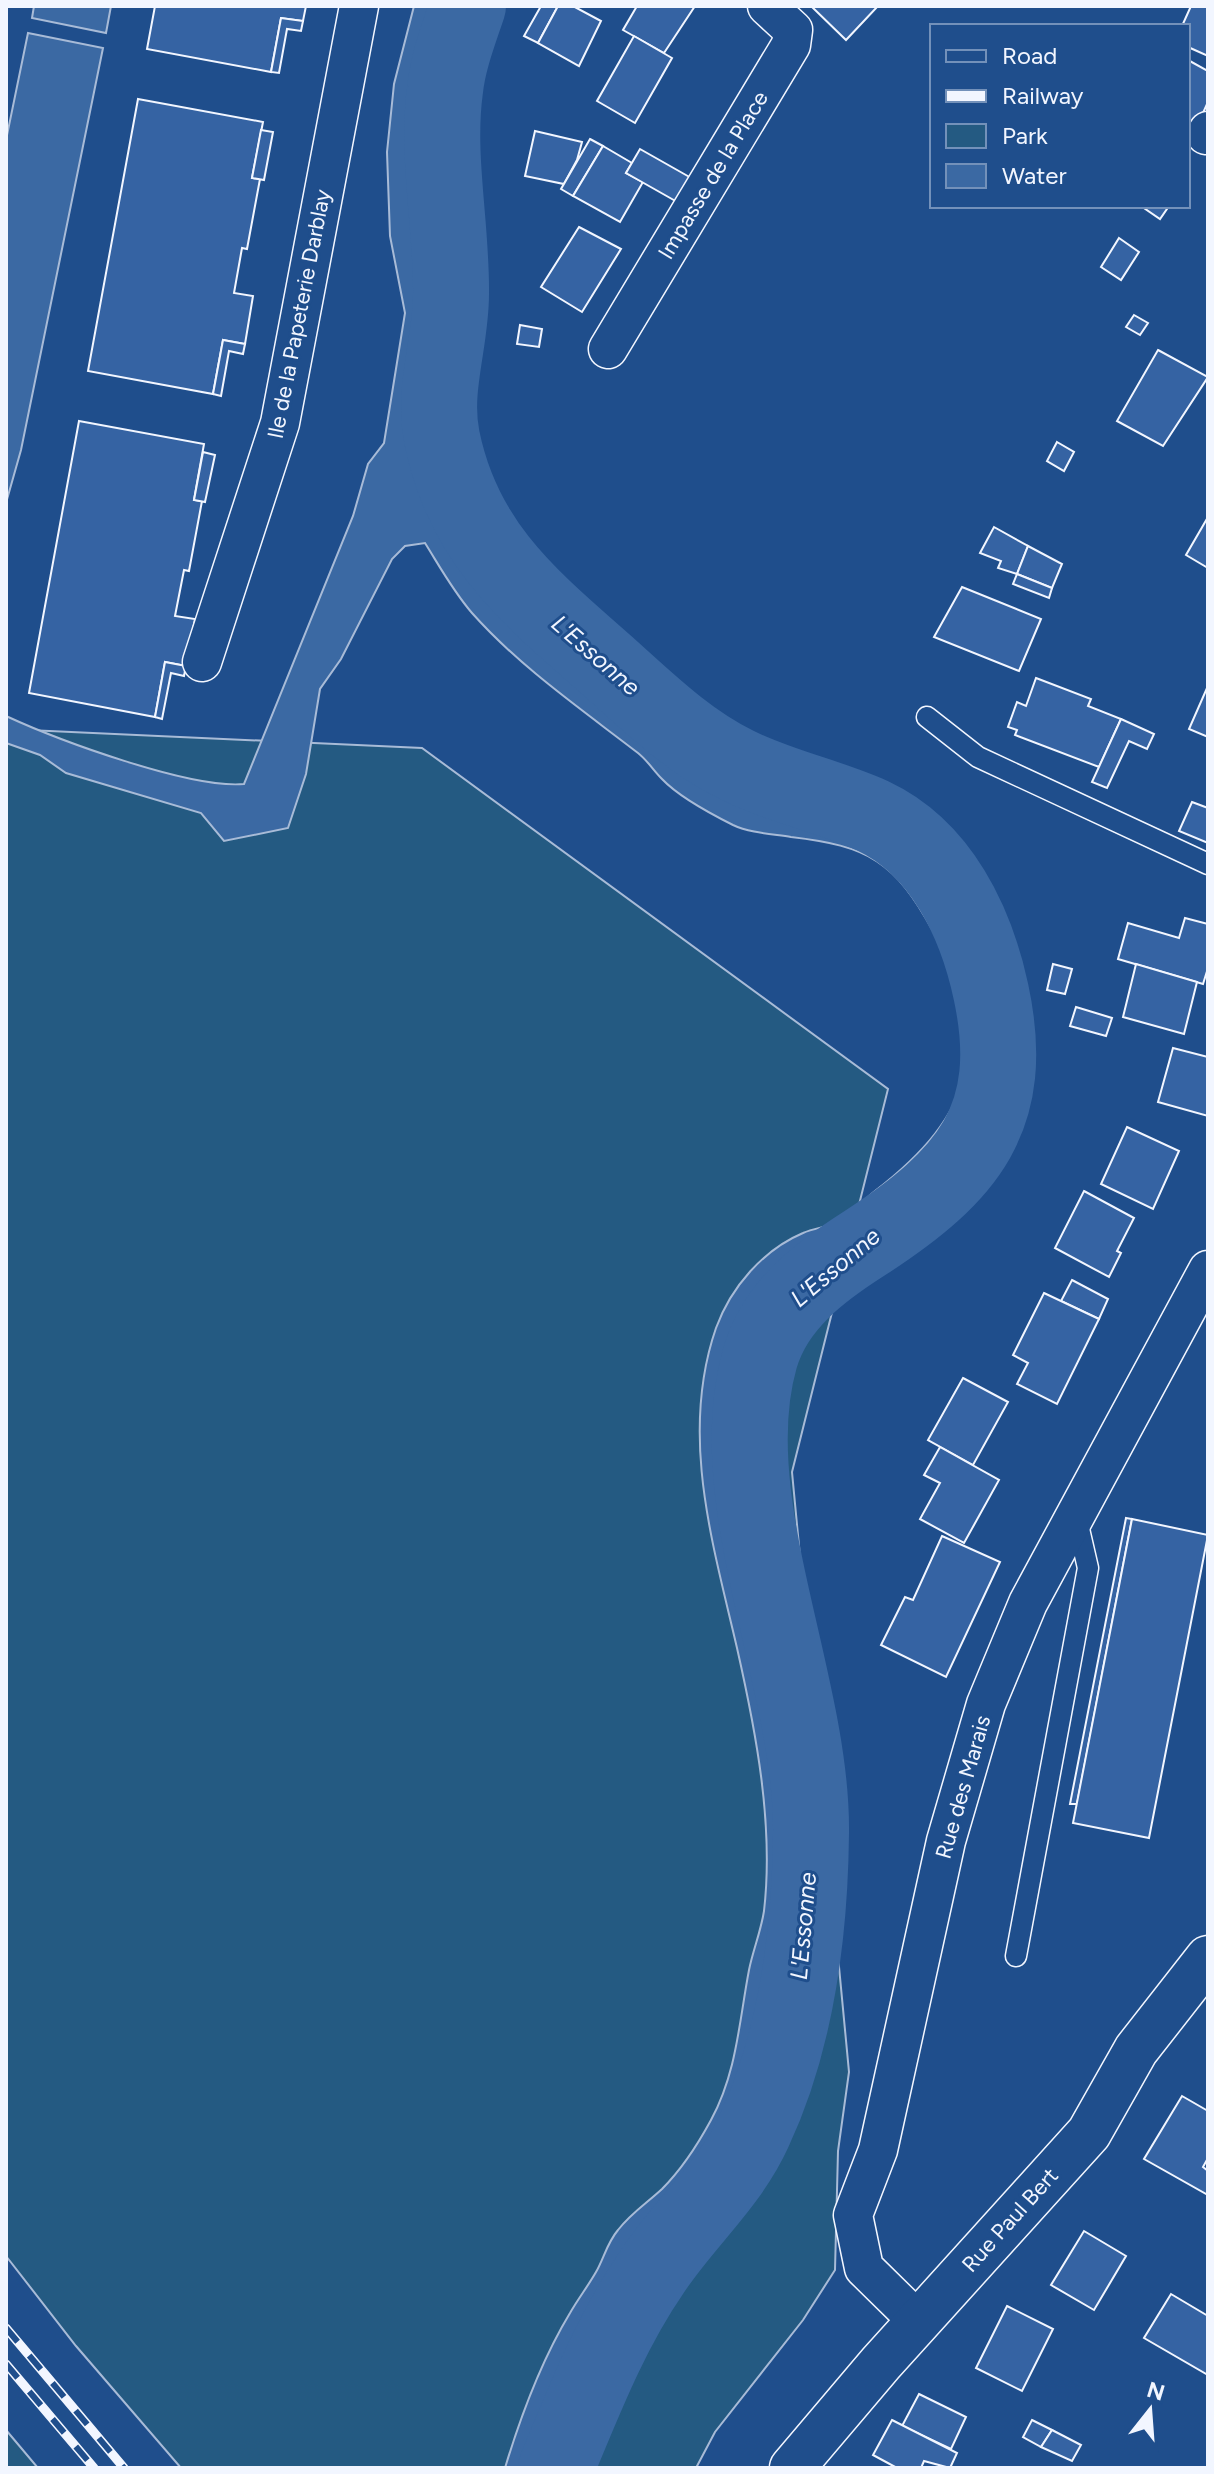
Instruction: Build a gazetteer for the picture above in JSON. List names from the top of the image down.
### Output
{
  "streets": {
    "street": [
      "Impasse de la Place",
      "Ile de la Papeterie Darblay",
      "Rue des Marais",
      "Rue Paul Bert"
    ]
  },
  "crossings": [
    ["Rue des Marais", "Rue Paul Bert"]
  ],
  "water": ["L'Essonne"],
  "legend": [
    "Road",
    "Railway",
    "Park",
    "Water"
  ],
  "north": "top"
}
